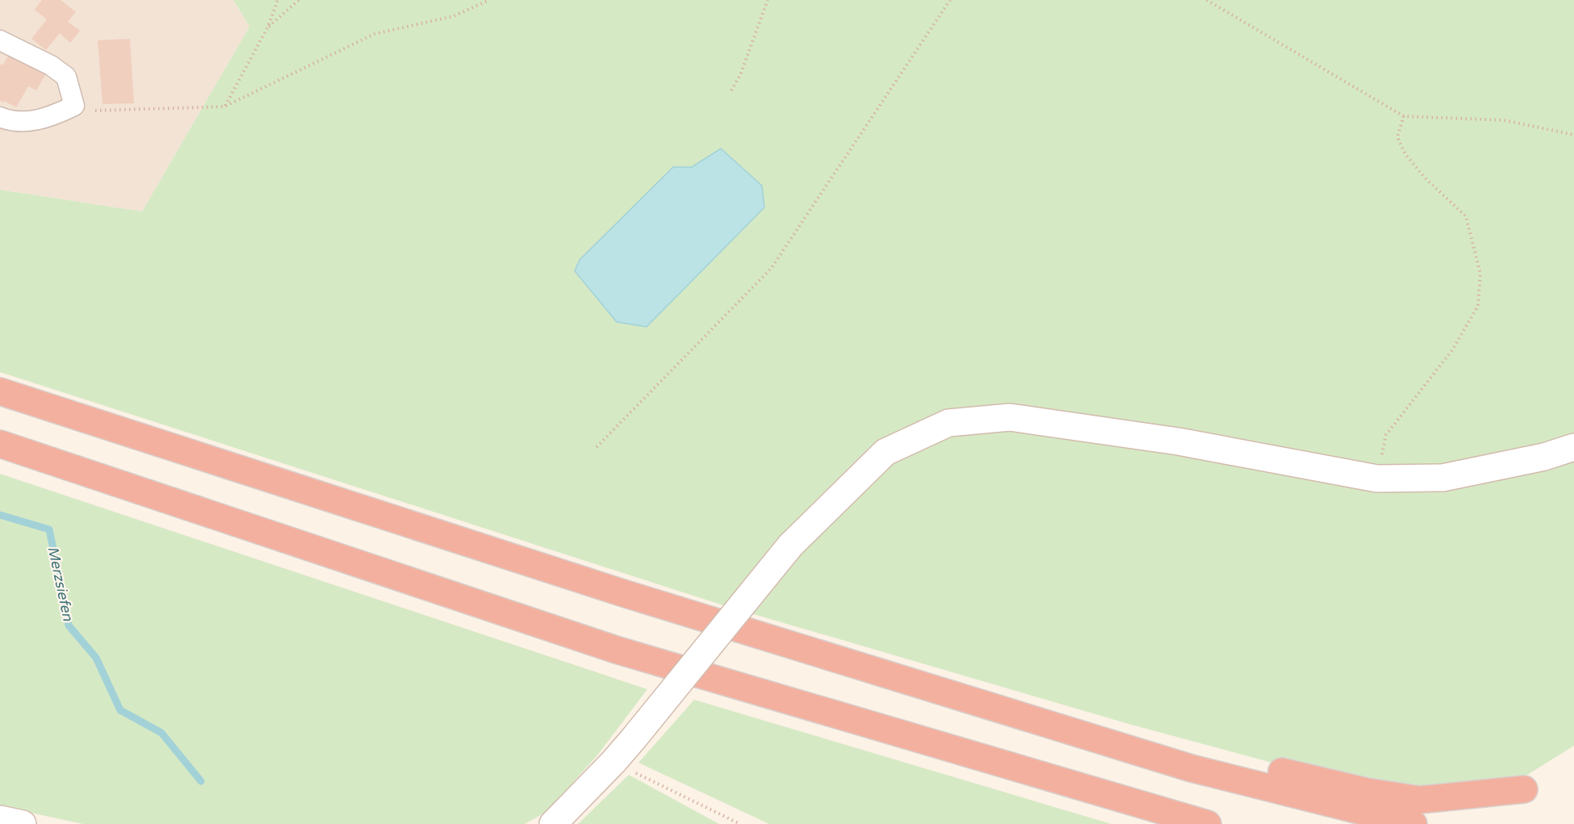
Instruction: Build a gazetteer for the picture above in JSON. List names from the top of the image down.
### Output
{
  "water": ["Merzsiefen"]
}
